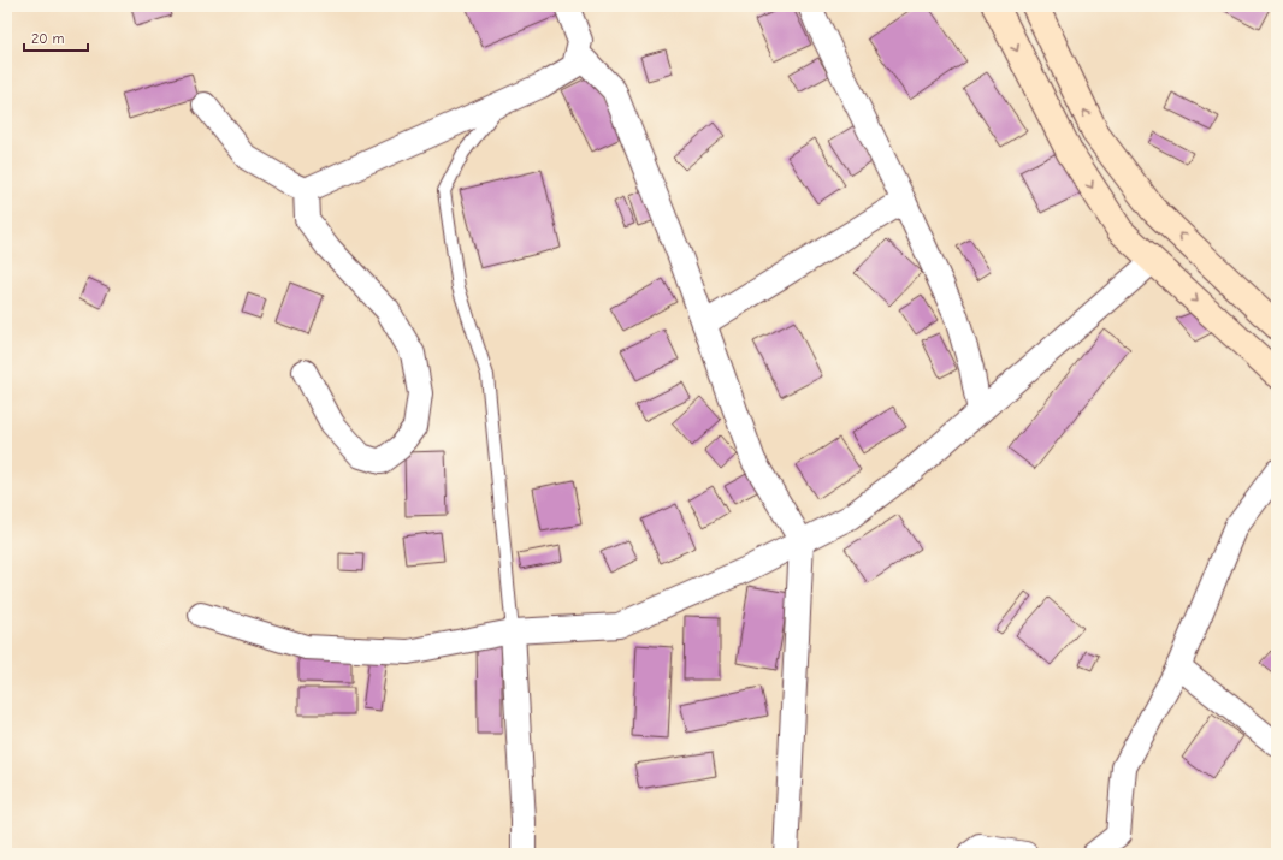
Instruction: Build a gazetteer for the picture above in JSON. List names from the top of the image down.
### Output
{
  "scale_bar": "20 m"
}
